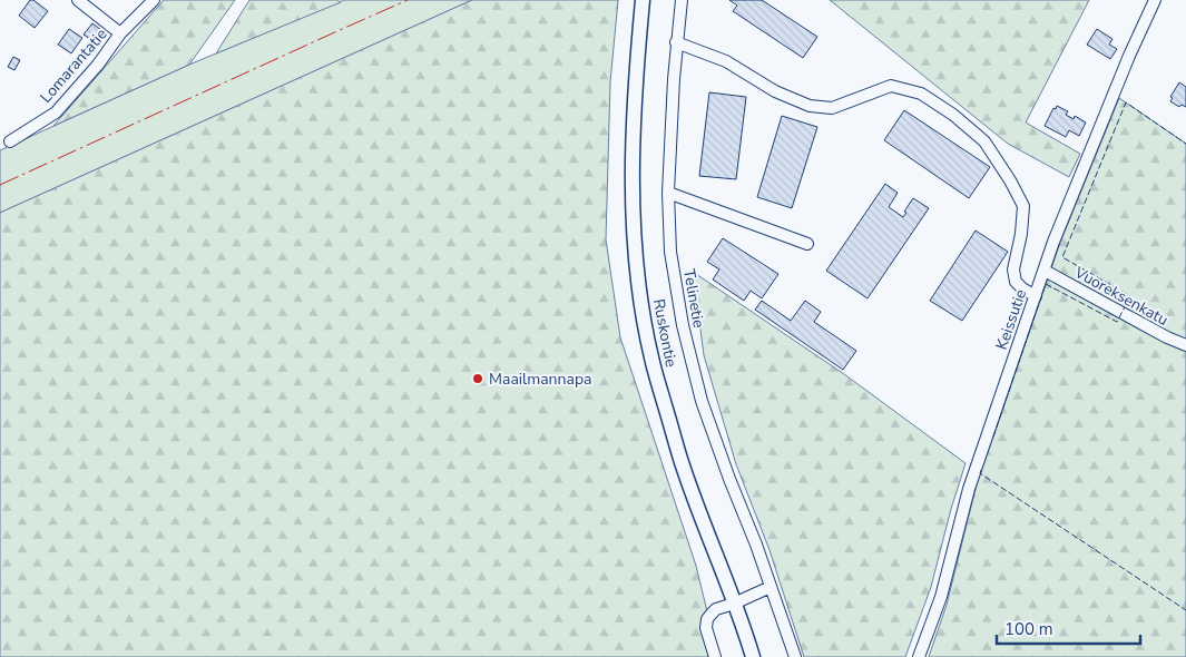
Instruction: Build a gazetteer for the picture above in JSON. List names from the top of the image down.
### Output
{
  "streets": {
    "main road": ["Ruskontie"],
    "street": [
      "Lomarantatie",
      "Vuoreksenkatu",
      "Telinetie",
      "Keissutie"
    ]
  },
  "crossings": [
    ["Vuoreksenkatu", "Keissutie"]
  ],
  "places": ["Maailmannapa"],
  "scale_bar": "100 m"
}
